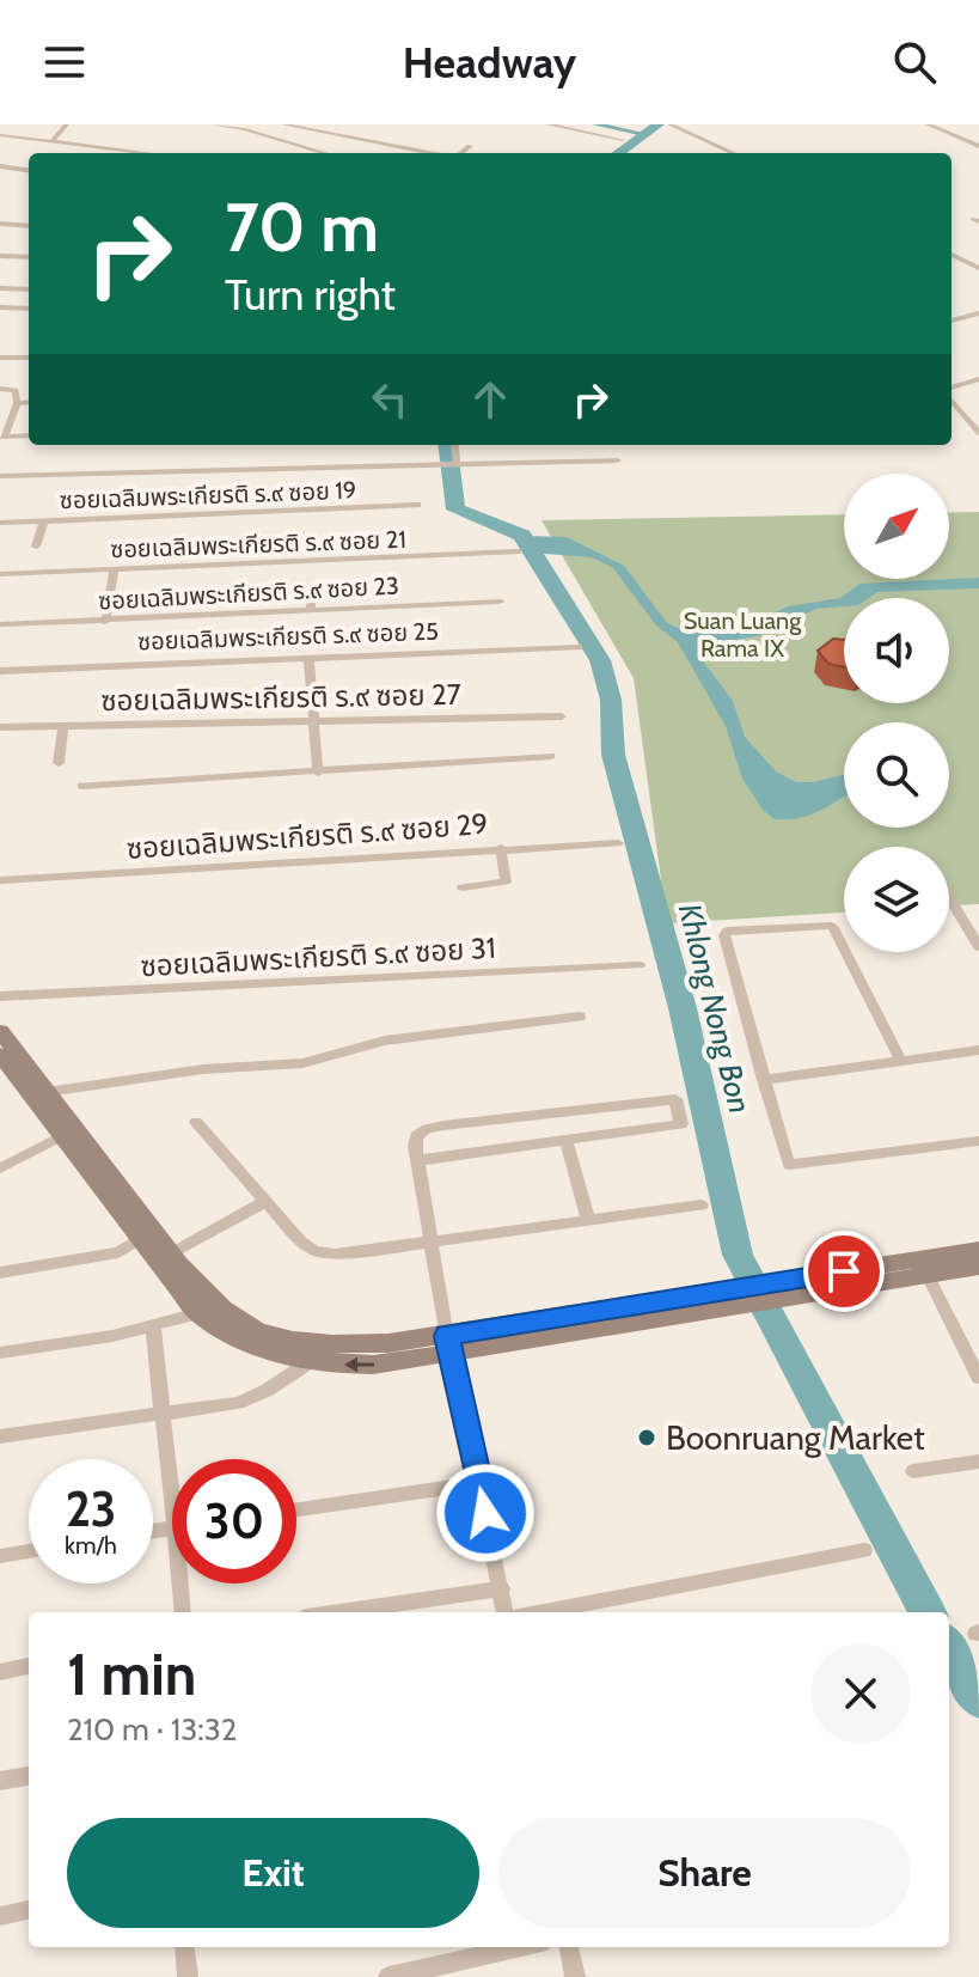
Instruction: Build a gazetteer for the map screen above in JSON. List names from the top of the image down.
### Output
{
  "streets": {
    "street": [
      "ซอยเฉลิมพระเกียรติ ร.๙ ซอย 19",
      "ซอยเฉลิมพระเกียรติ ร.๙ ซอย 21",
      "ซอยเฉลิมพระเกียรติ ร.๙ ซอย 23",
      "ซอยเฉลิมพระเกียรติ ร.๙ ซอย 25",
      "ซอยเฉลิมพระเกียรติ ร.๙ ซอย 27",
      "ซอยเฉลิมพระเกียรติ ร.๙ ซอย 29",
      "ซอยเฉลิมพระเกียรติ ร.๙ ซอย 31"
    ]
  },
  "water": ["Khlong Nong Bon"],
  "parks": ["Suan Luang Rama IX"],
  "places": ["Boonruang Market"],
  "north": "top right",
  "page": {
    "header": "Headway",
    "turn": ["70 m", "Turn right"],
    "speed": "23 km/h",
    "limit": "30",
    "heading": ["1 min", "210 m · 13:32"],
    "buttons": ["Exit", "Share"]
  }
}
